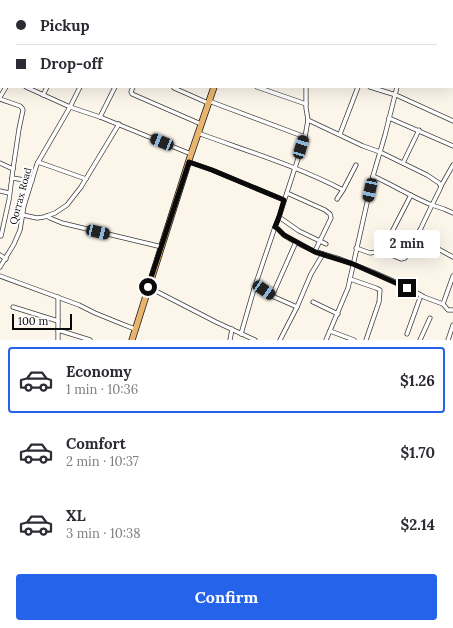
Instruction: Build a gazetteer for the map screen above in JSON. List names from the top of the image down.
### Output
{
  "streets": {
    "street": ["Qorrax Road"]
  },
  "scale_bar": "100 m",
  "page": {
    "banner": ["Pickup", "Drop-off"],
    "bubble": "2 min",
    "scale": "100 m",
    "list": [
      {
        "name": "Economy",
        "note": "1 min · 10:36",
        "value": "$1.26"
      },
      {
        "name": "Comfort",
        "note": "2 min · 10:37",
        "value": "$1.70"
      },
      {
        "name": "XL",
        "note": "3 min · 10:38",
        "value": "$2.14"
      }
    ],
    "buttons": "Confirm"
  }
}
